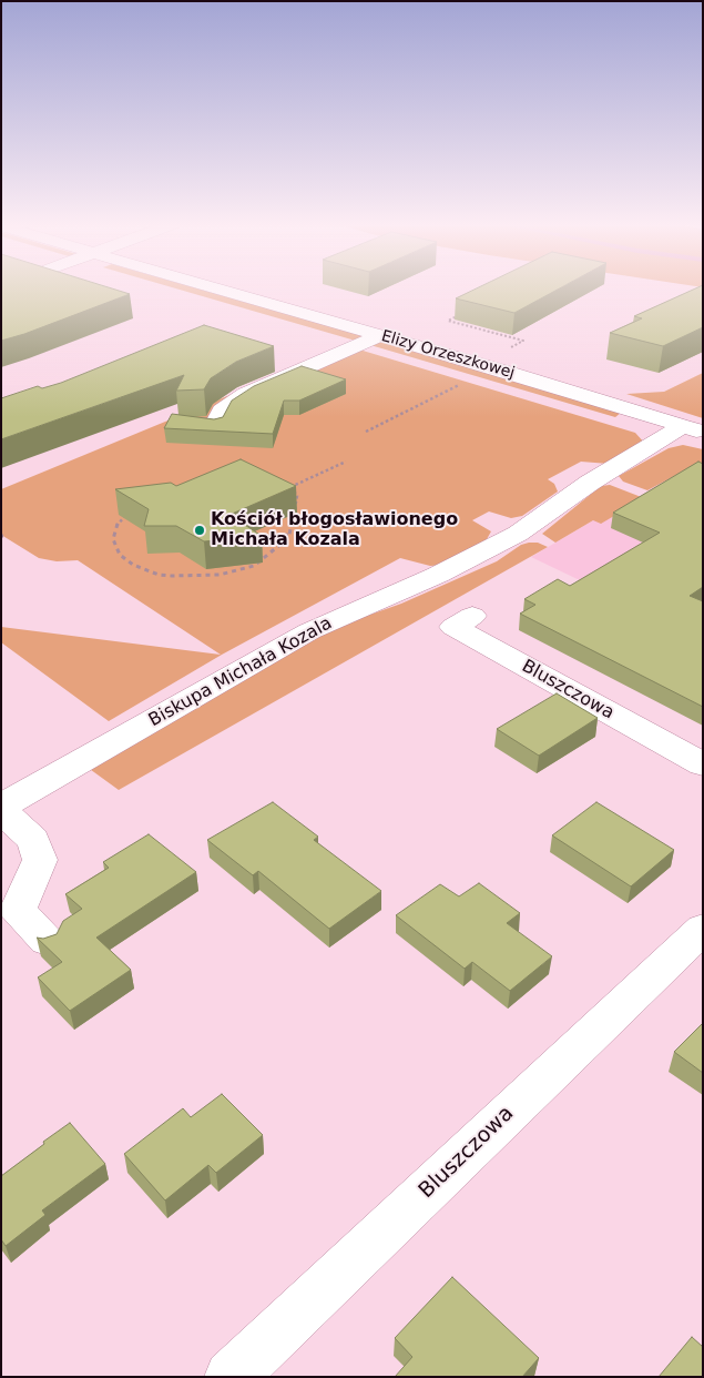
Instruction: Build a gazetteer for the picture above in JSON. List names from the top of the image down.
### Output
{
  "streets": {
    "street": ["Elizy Orzeszkowej", "Biskupa Michała Kozala", "Bluszczowa"]
  },
  "crossings": [
    ["Elizy Orzeszkowej", "Biskupa Michała Kozala"]
  ],
  "places": ["Kościół błogosławionego Michała Kozala"]
}
